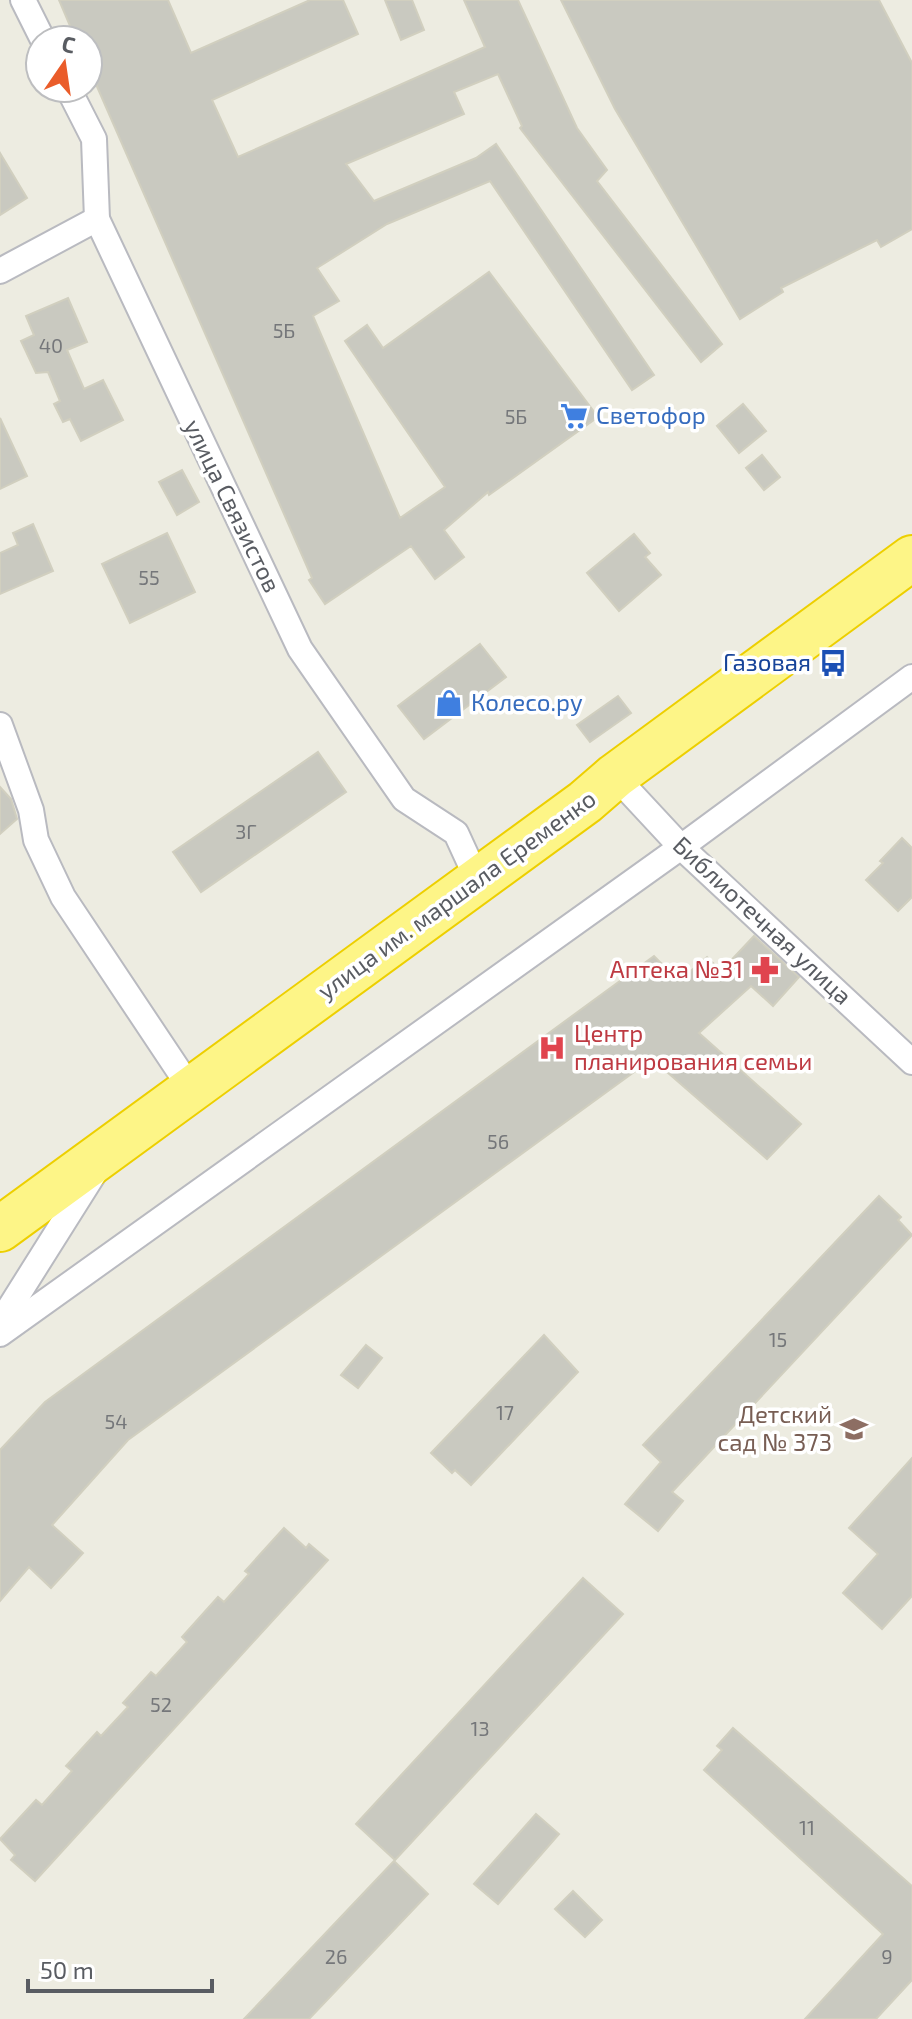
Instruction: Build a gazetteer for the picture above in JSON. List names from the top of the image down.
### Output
{
  "streets": {
    "highway": ["улица им. маршала Еременко"],
    "street": ["улица Связистов", "Библиотечная улица"]
  },
  "crossings": [
    ["улица Связистов", "улица им. маршала Еременко"],
    ["улица им. маршала Еременко", "Библиотечная улица"]
  ],
  "places": {
    "supermarket": ["Светофор"],
    "bus stop": ["Газовая"],
    "shop": ["Колесо.ру"],
    "pharmacy": ["Аптека №31"],
    "hospital": ["Центр планирования семьи"],
    "school or university": ["Детский сад № 373"]
  },
  "house_numbers": [
    "5Б",
    "40",
    "5Б",
    "55",
    "3Г",
    "56",
    "15",
    "17",
    "54",
    "52",
    "13",
    "11",
    "26",
    "9"
  ],
  "scale_bar": "50 m",
  "north": "top"
}
